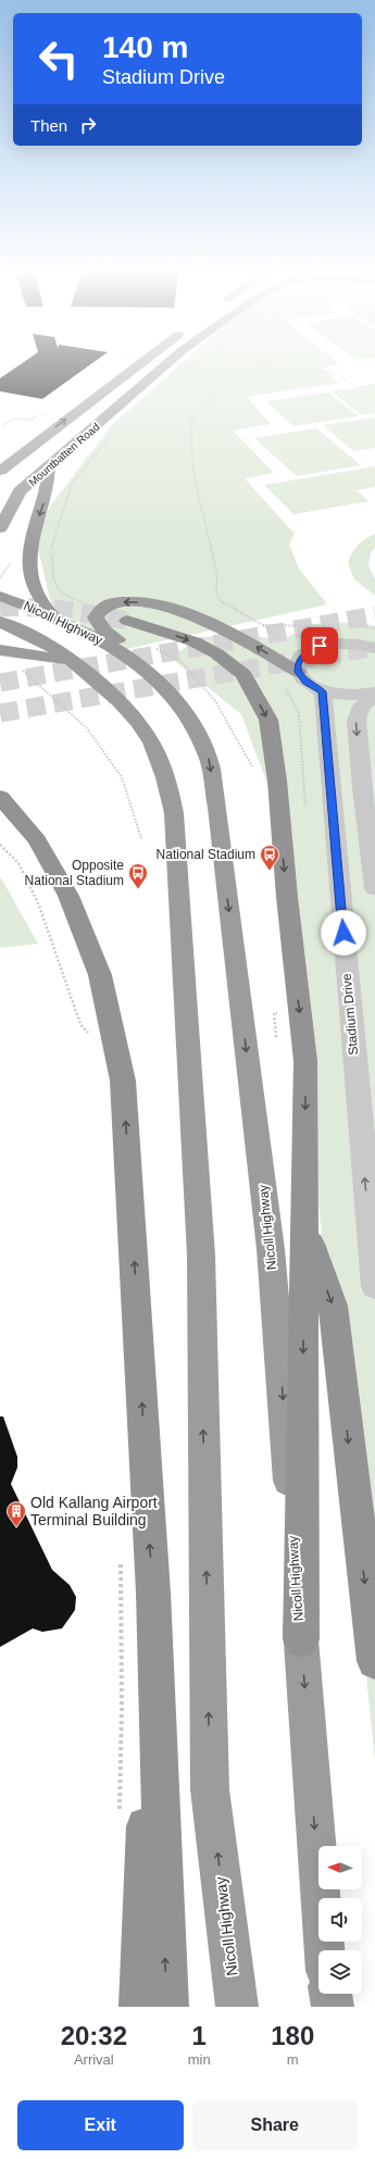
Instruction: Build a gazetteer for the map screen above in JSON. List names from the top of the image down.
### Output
{
  "streets": {
    "highway": ["Nicoll Highway"],
    "main road": ["Mountbatten Road"],
    "street": ["Stadium Drive"]
  },
  "places": {
    "bus stop": ["National Stadium", "Opposite National Stadium"],
    "building": ["Old Kallang Airport Terminal Building"]
  },
  "north": "left",
  "page": {
    "turn": ["140 m", "Stadium Drive"],
    "then": "Then",
    "eta": [
      "20:32",
      "Arrival",
      "1",
      "min",
      "180",
      "m"
    ],
    "buttons": ["Exit", "Share"]
  }
}
